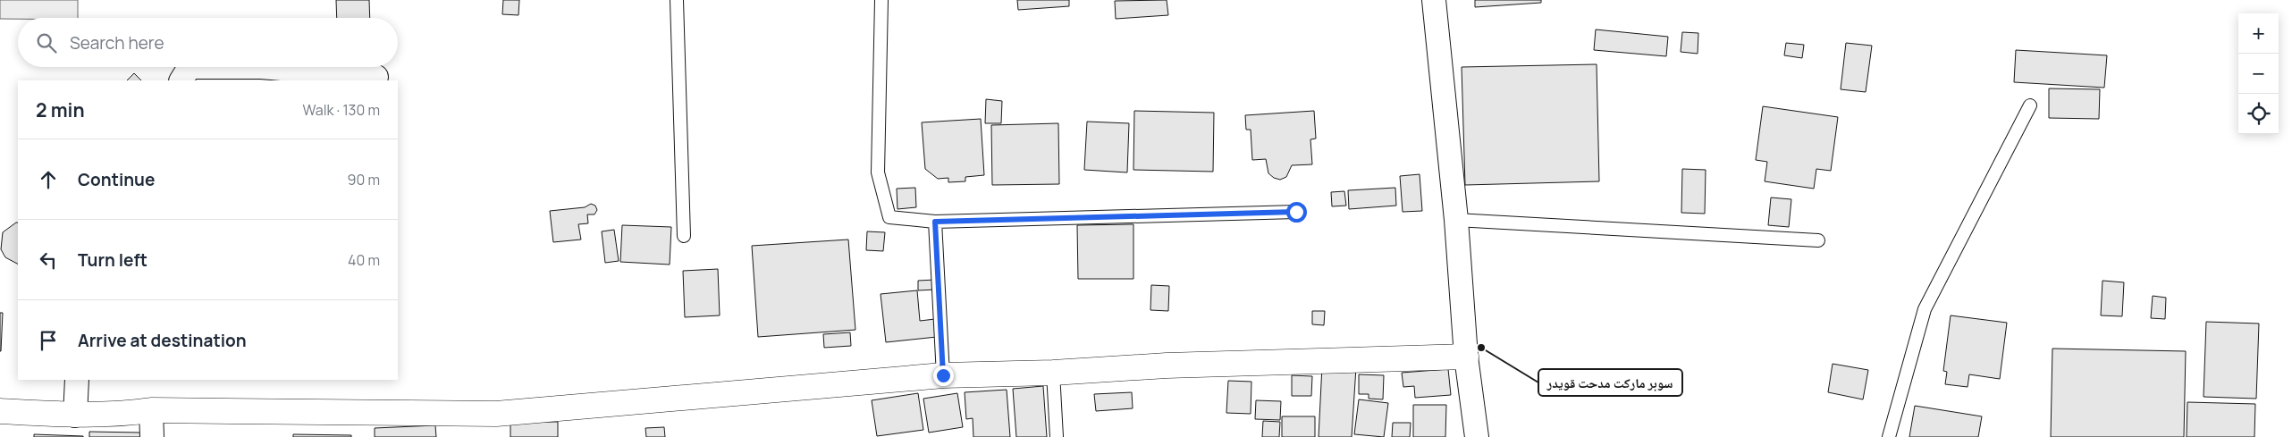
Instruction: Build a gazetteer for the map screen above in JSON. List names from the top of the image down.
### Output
{
  "places": ["سوبر ماركت مدحت قويدر"],
  "page": {
    "map_buttons": ["+", "−"],
    "search": "Search here",
    "heading": ["2 min", "Walk · 130 m"],
    "list": [
      ["Continue", "90 m"],
      ["Turn left", "40 m"],
      "Arrive at destination"
    ]
  }
}
